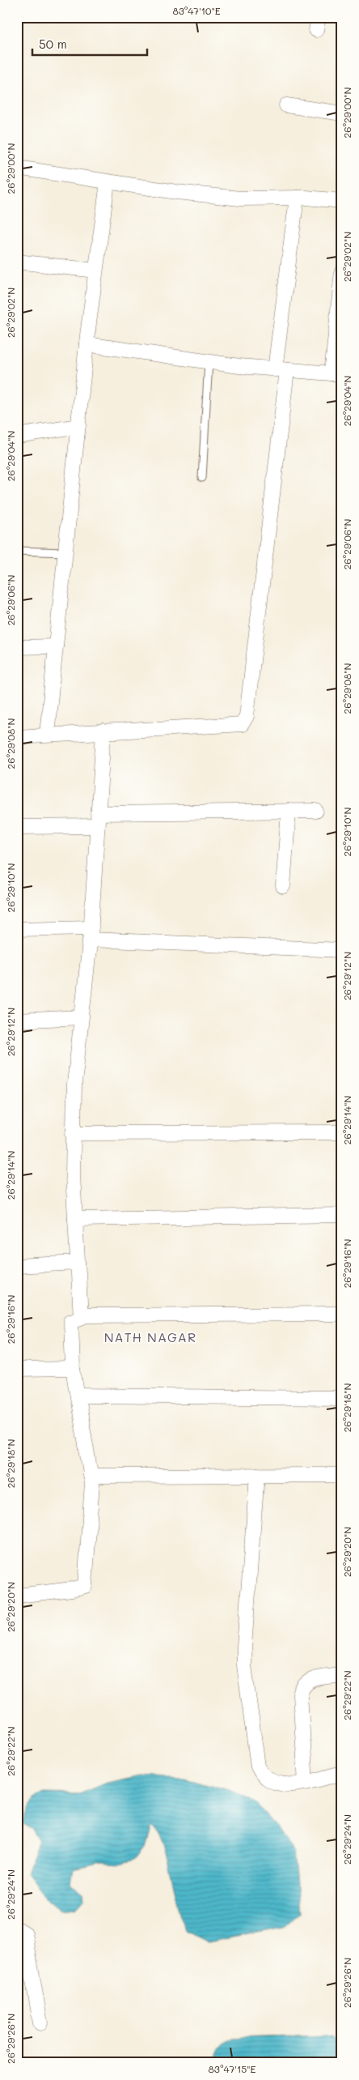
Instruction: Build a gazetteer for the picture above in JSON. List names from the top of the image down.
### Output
{
  "districts": ["NATH NAGAR"],
  "scale_bar": "50 m",
  "coordinates": [
    "83°47'10\"E",
    "26°29'00\"N",
    "26°29'02\"N",
    "26°29'04\"N",
    "26°29'06\"N",
    "26°29'08\"N",
    "26°29'10\"N",
    "26°29'12\"N",
    "26°29'14\"N",
    "26°29'16\"N",
    "26°29'18\"N",
    "26°29'20\"N",
    "26°29'22\"N",
    "26°29'24\"N",
    "26°29'26\"N",
    "83°47'15\"E"
  ]
}
